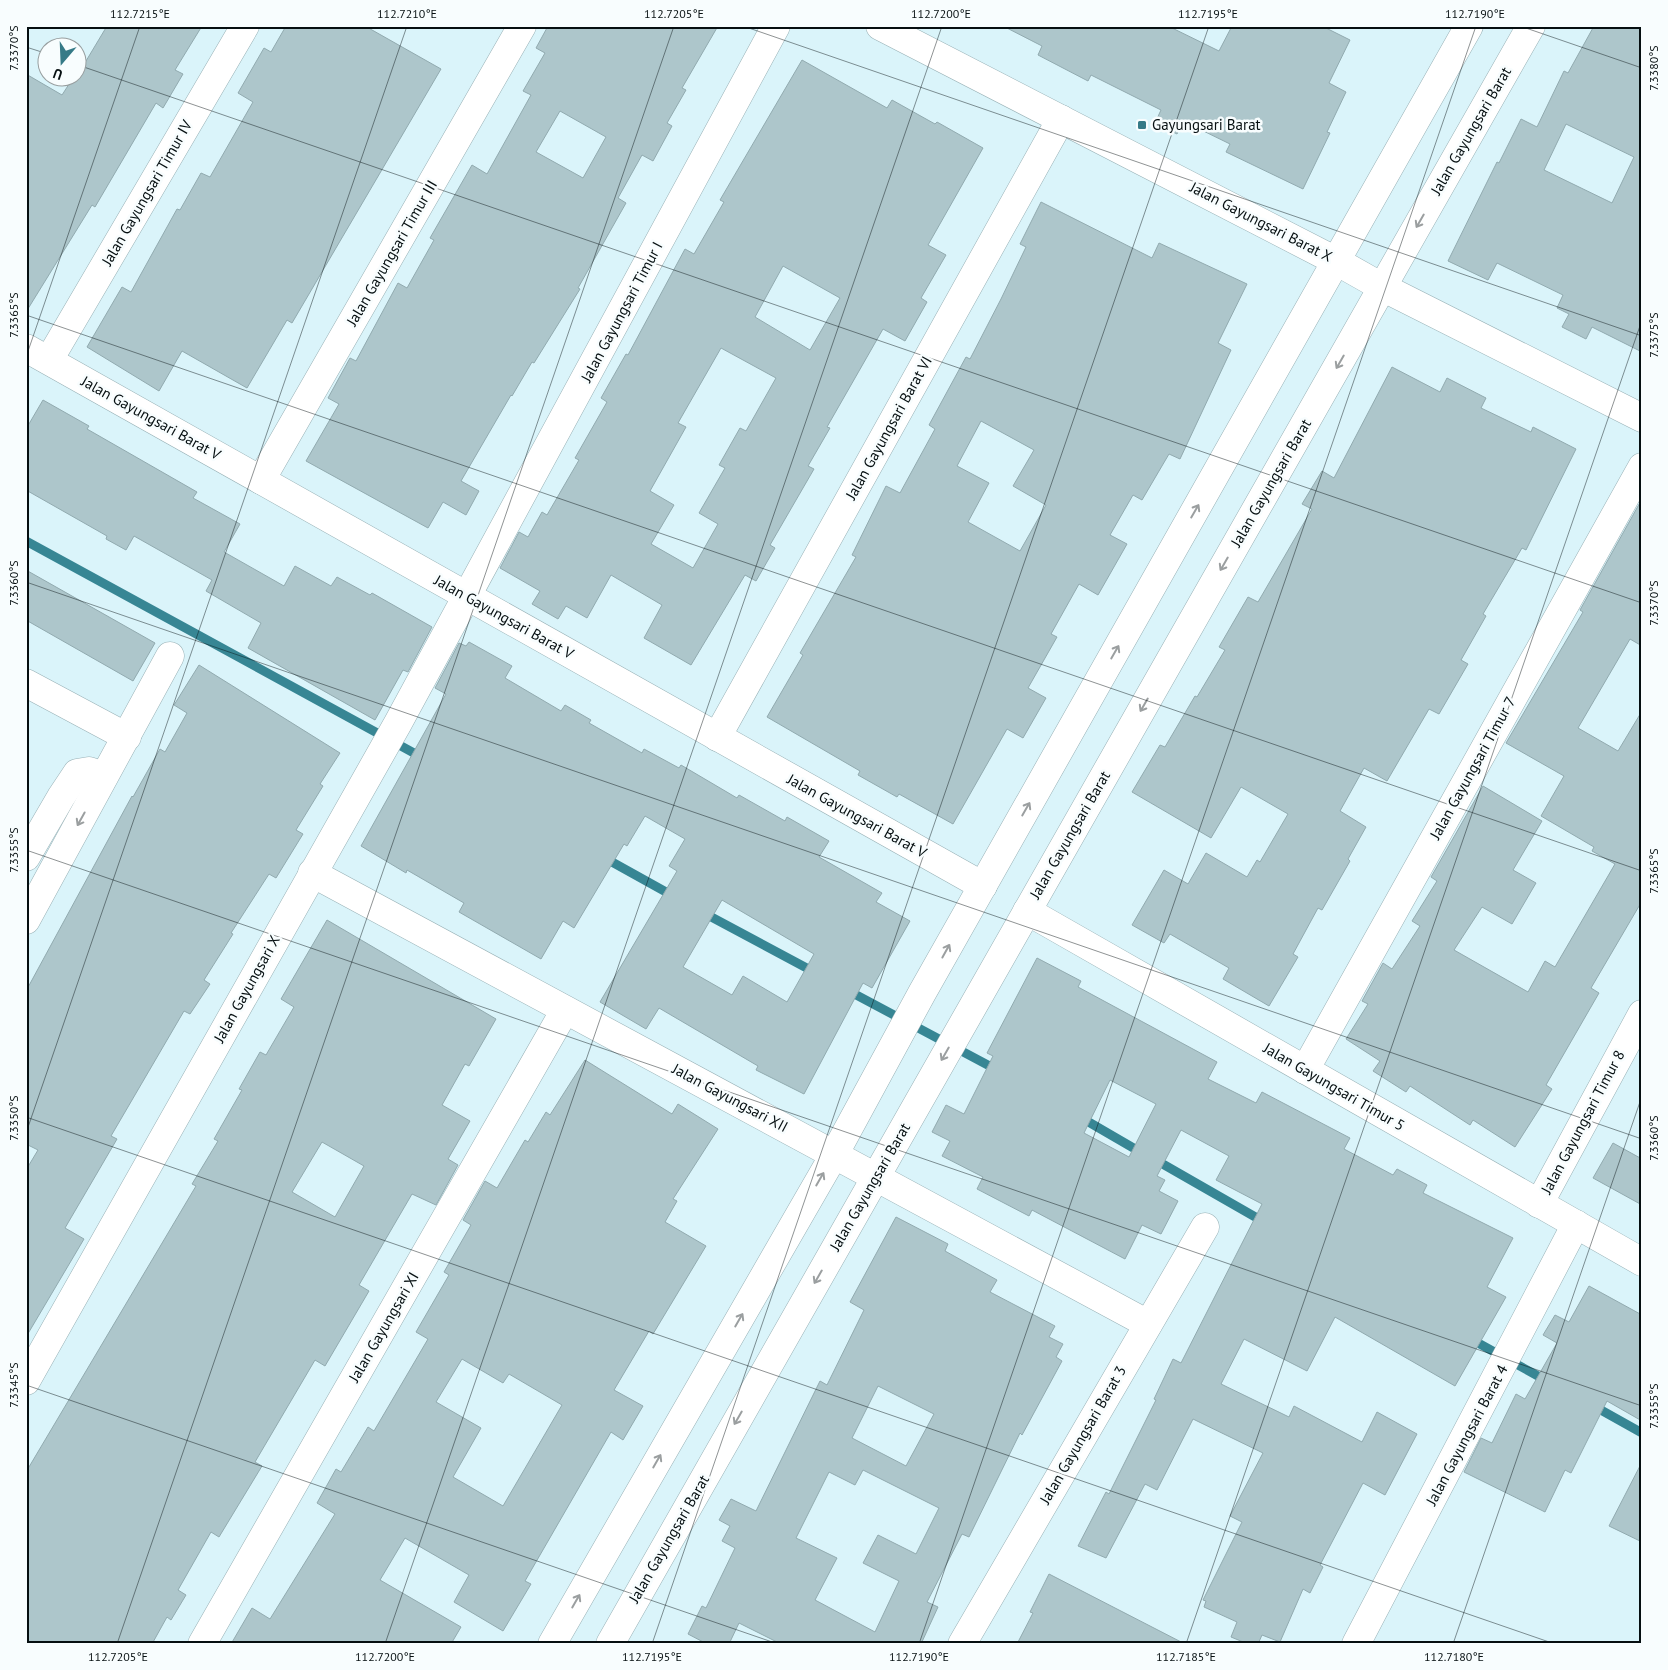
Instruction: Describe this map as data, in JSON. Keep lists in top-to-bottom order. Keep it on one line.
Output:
{"streets":{"street":["Jalan Gayungsari Barat","Jalan Gayungsari Timur IV","Jalan Gayungsari Barat X","Jalan Gayungsari Timur III","Jalan Gayungsari Timur I","Jalan Gayungsari Barat V","Jalan Gayungsari Barat VI","Jalan Gayungsari Timur 7","Jalan Gayungsari X","Jalan Gayungsari Timur 5","Jalan Gayungsari XII","Jalan Gayungsari Timur 8","Jalan Gayungsari XI","Jalan Gayungsari Barat 3","Jalan Gayungsari Barat 4"]},"crossings":[["Jalan Gayungsari Barat","Jalan Gayungsari Barat X"],["Jalan Gayungsari Barat","Jalan Gayungsari Timur 5"],["Jalan Gayungsari Barat","Jalan Gayungsari XII"],["Jalan Gayungsari Timur IV","Jalan Gayungsari Barat V"],["Jalan Gayungsari Barat X","Jalan Gayungsari Barat VI"],["Jalan Gayungsari Timur III","Jalan Gayungsari Barat V"],["Jalan Gayungsari Timur I","Jalan Gayungsari Barat V"],["Jalan Gayungsari Timur I","Jalan Gayungsari X"],["Jalan Gayungsari Barat V","Jalan Gayungsari Barat VI"],["Jalan Gayungsari Barat V","Jalan Gayungsari X"],["Jalan Gayungsari Timur 7","Jalan Gayungsari Timur 5"],["Jalan Gayungsari X","Jalan Gayungsari XII"],["Jalan Gayungsari Timur 5","Jalan Gayungsari Timur 8"],["Jalan Gayungsari Timur 5","Jalan Gayungsari Barat 4"],["Jalan Gayungsari XII","Jalan Gayungsari XI"],["Jalan Gayungsari XII","Jalan Gayungsari Barat 3"]],"places":{"transit":["Gayungsari Barat"]},"north":"bottom","coordinates":["112.7215°E","112.7210°E","112.7205°E","112.7200°E","112.7195°E","112.7190°E","7.3370°S","7.3380°S","7.3365°S","7.3375°S","7.3360°S","7.3355°S","7.3350°S","7.3345°S","112.7185°E","112.7180°E"]}
